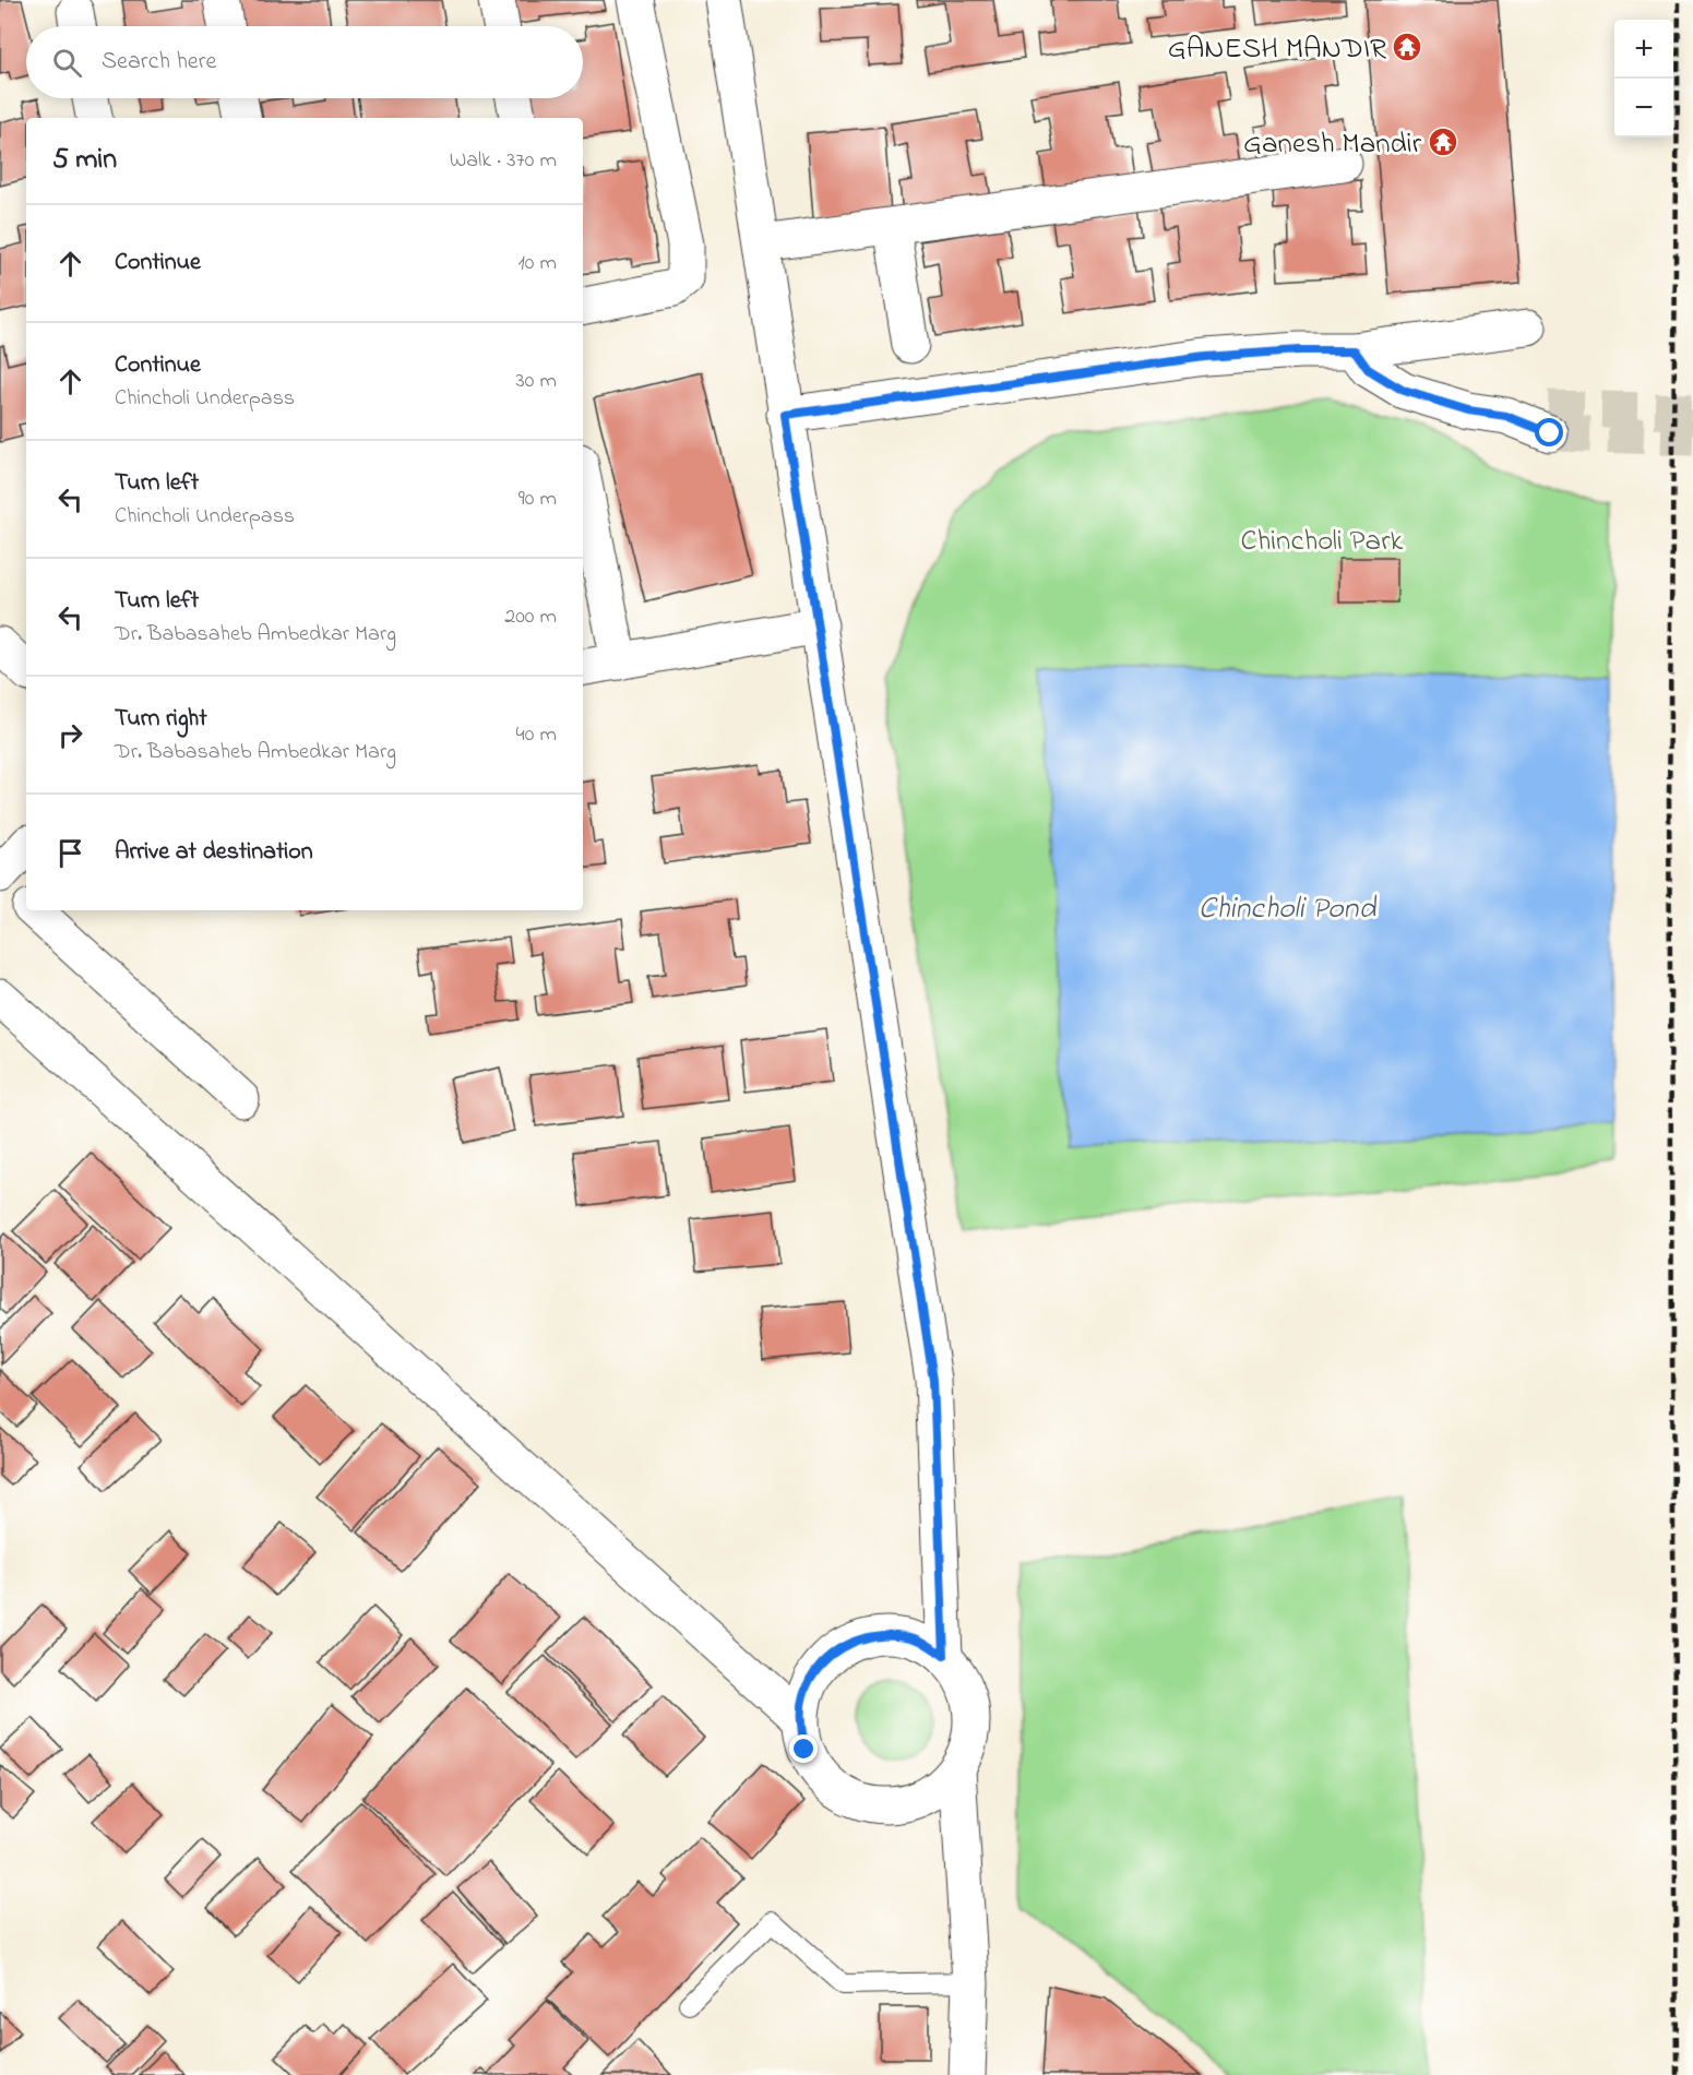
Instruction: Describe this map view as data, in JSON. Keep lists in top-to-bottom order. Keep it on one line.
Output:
{"water":["Chincholi Pond"],"parks":["Chincholi Park"],"places":{"temple":["GANESH MANDIR","Ganesh Mandir"]},"page":{"map_buttons":["+","−"],"search":"Search here","heading":["5 min","Walk · 370 m"],"list":[["Continue","10 m"],["Continue","Chincholi Underpass","30 m"],["Turn left","Chincholi Underpass","90 m"],["Turn left","Dr. Babasaheb Ambedkar Marg","200 m"],["Turn right","Dr. Babasaheb Ambedkar Marg","40 m"],"Arrive at destination"]}}
